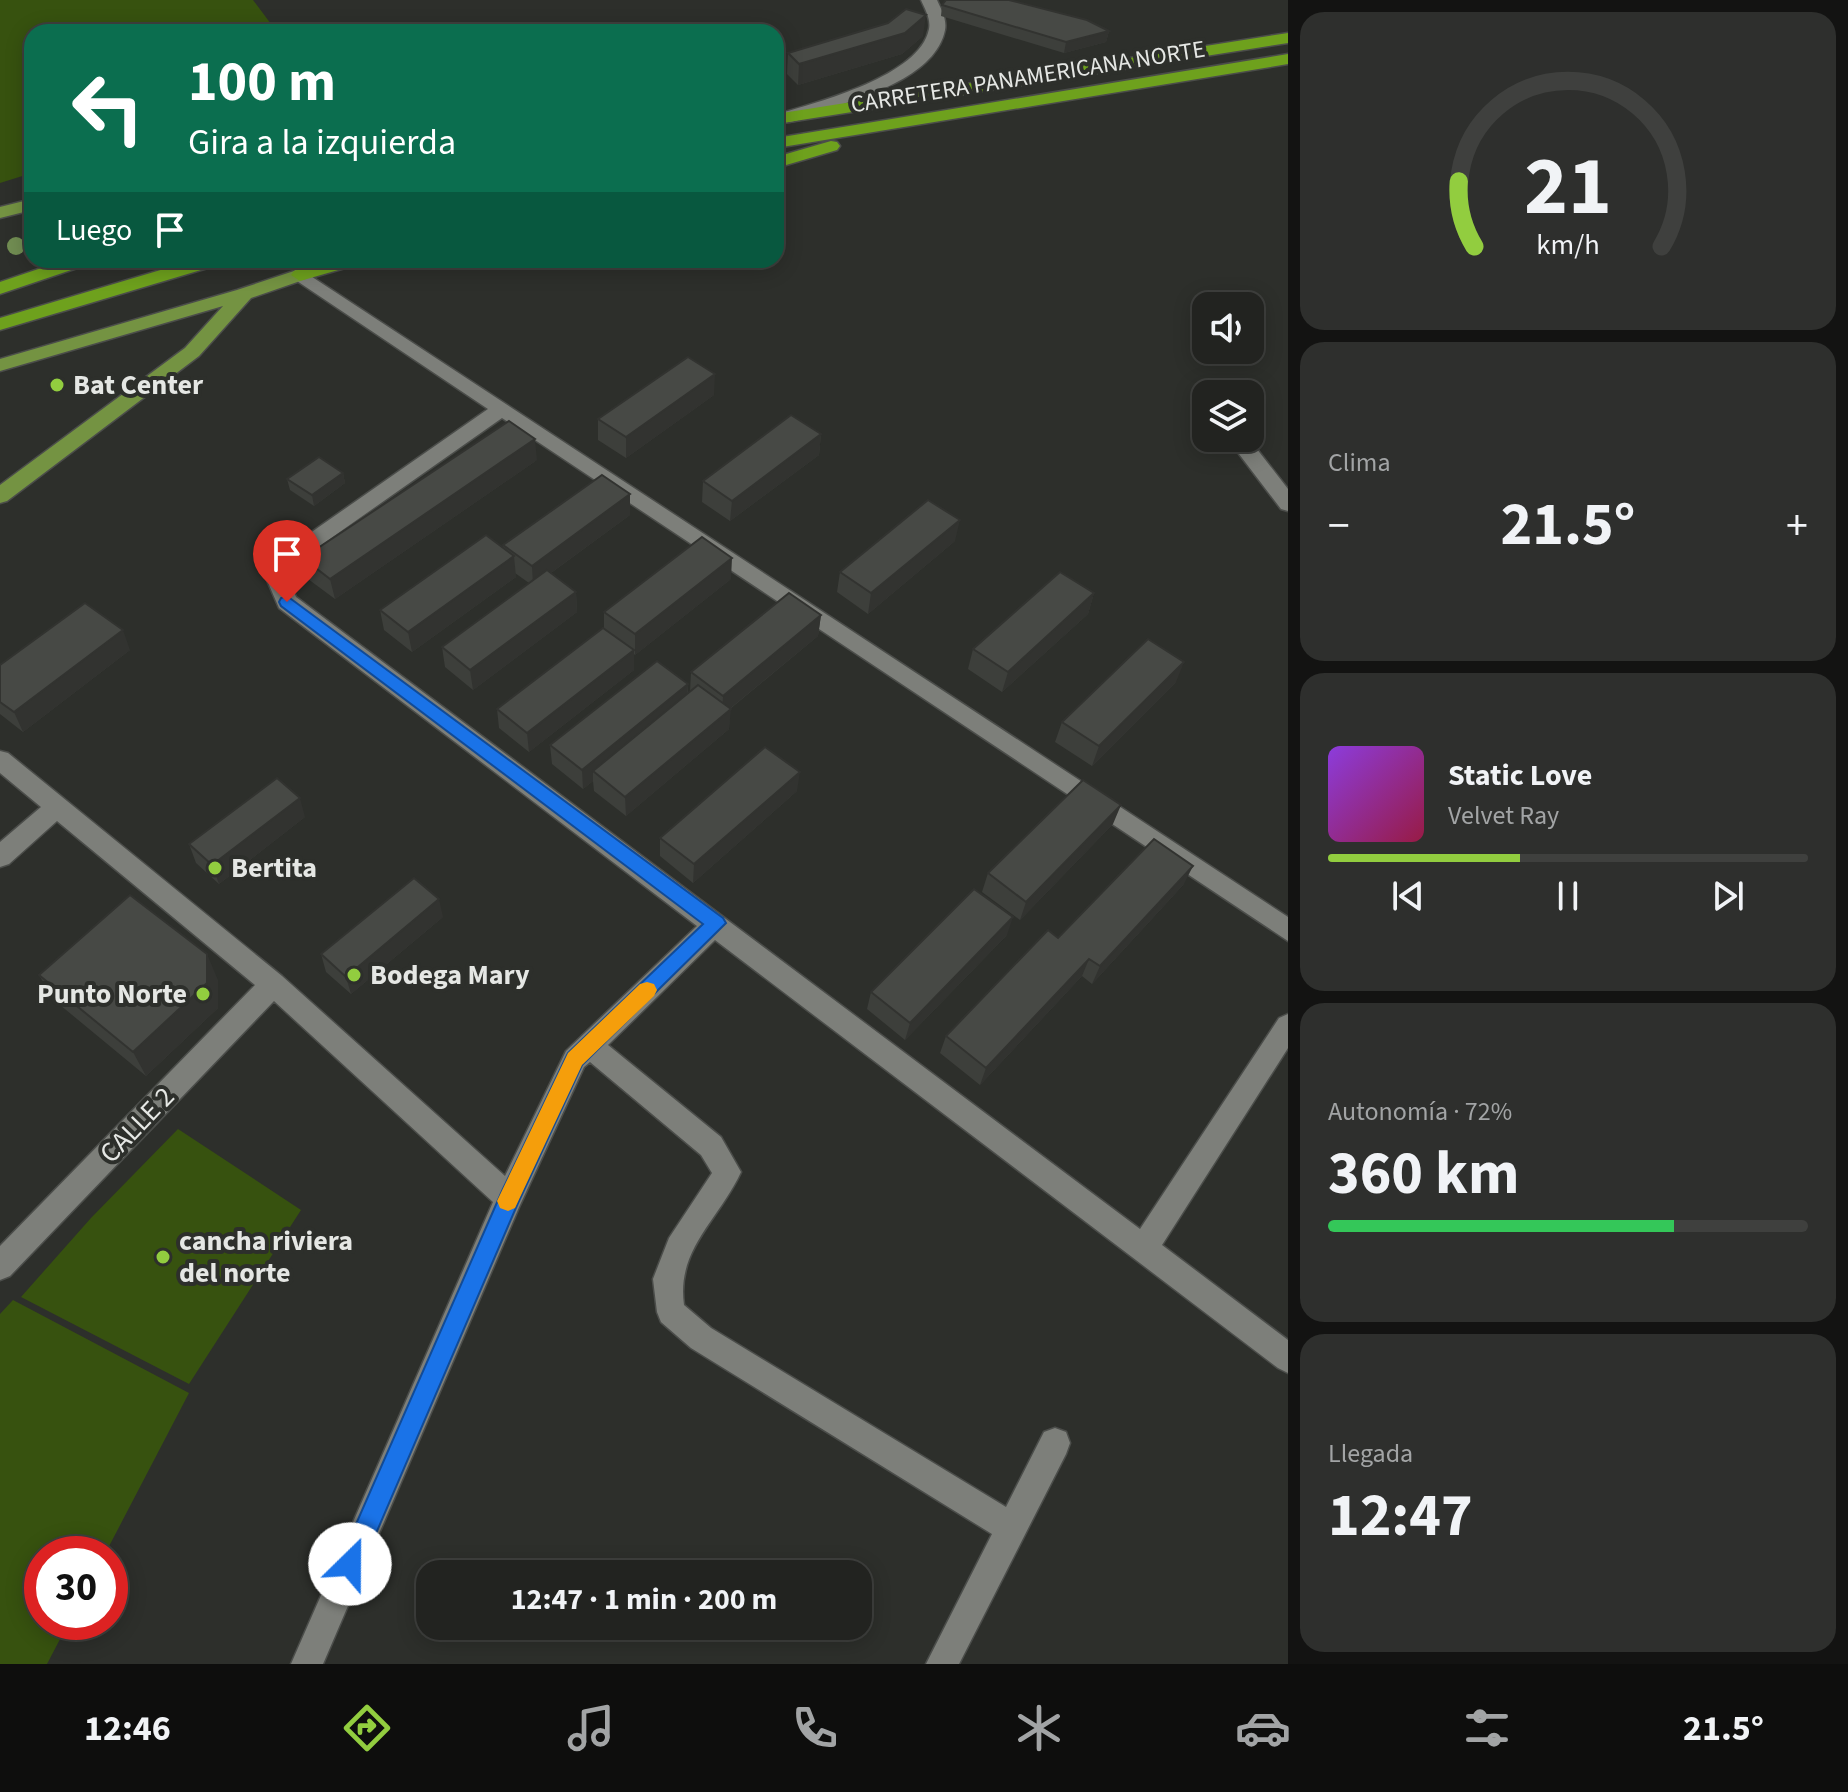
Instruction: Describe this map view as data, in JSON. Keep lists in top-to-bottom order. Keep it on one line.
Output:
{"streets":{"highway":["CARRETERA PANAMERICANA NORTE"],"street":["CALLE 2"]},"places":["Bat Center","Bertita","Bodega Mary","Punto Norte","cancha riviera del norte"],"page":{"turn":["100 m","Gira a la izquierda"],"then":"Luego","tile":["Clima",["Autonomía · 72%","360 km"],["Llegada","12:47"]],"heat":["−","21.5°","+"],"song":["Static Love","Velvet Ray"],"limit":"30","trip":"12:47 · 1 min · 200 m","tabs":["12:46","21.5°"],"gauge":["21","km/h"]}}
